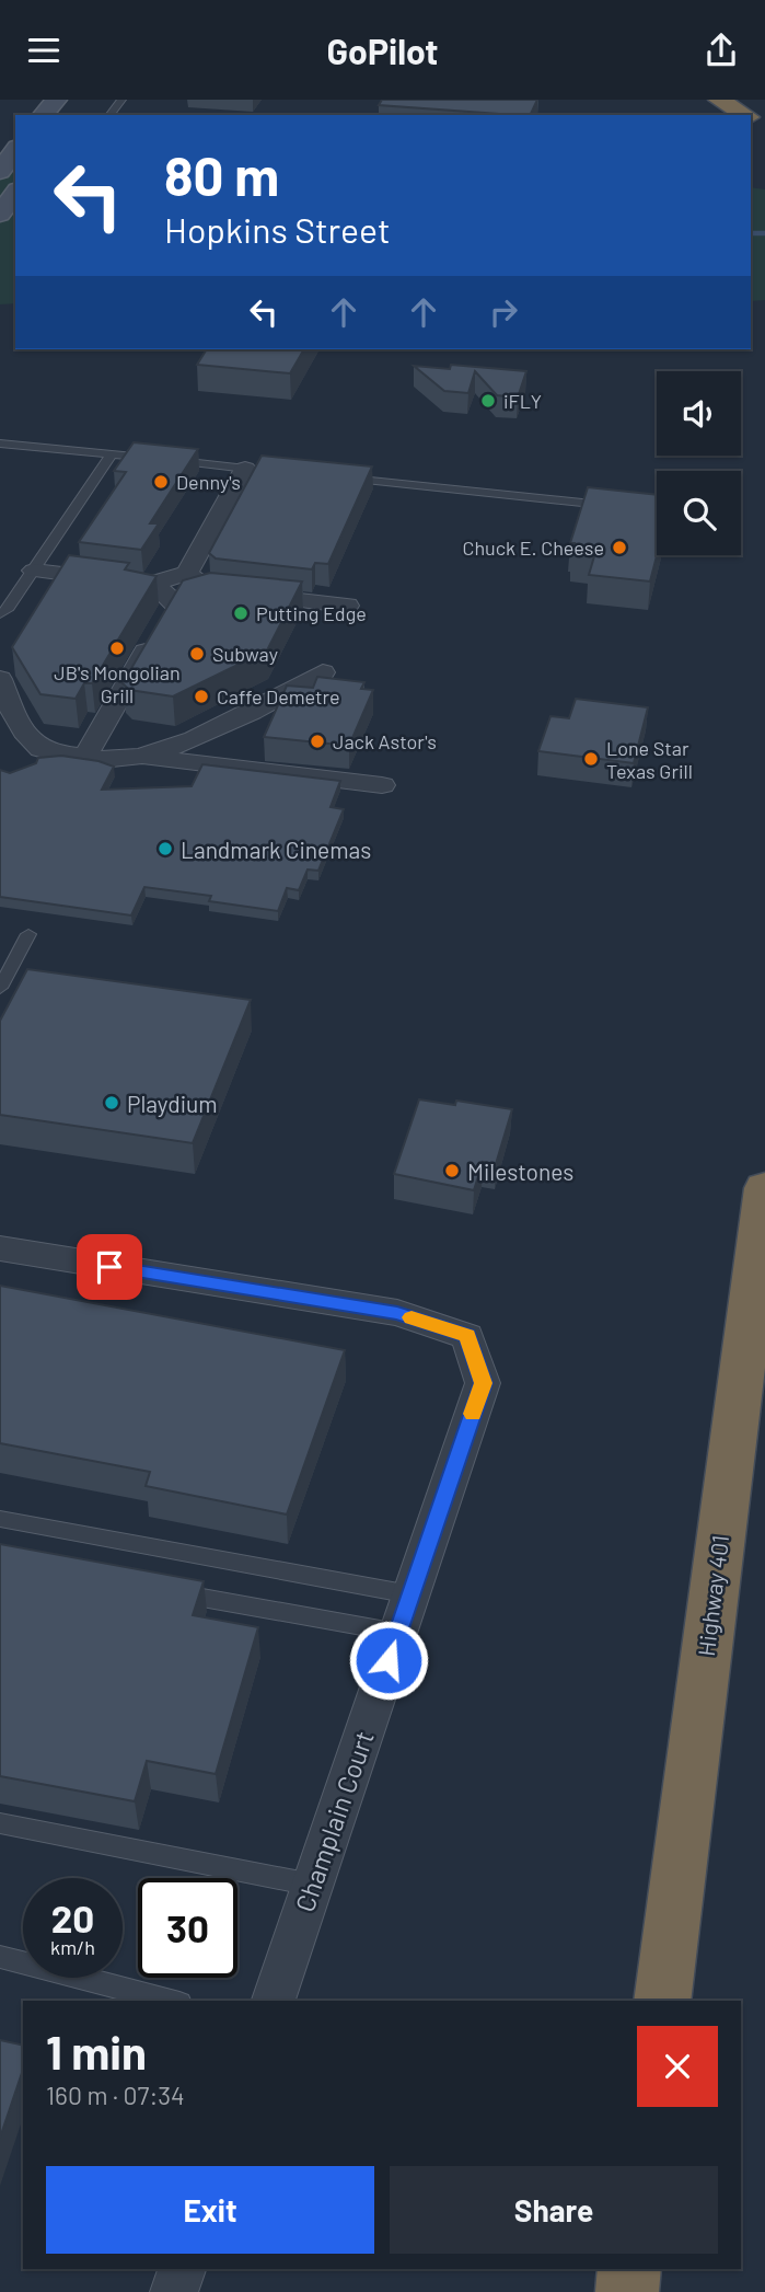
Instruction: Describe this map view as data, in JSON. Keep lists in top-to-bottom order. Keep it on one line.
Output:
{"streets":{"highway":["Highway 401"],"street":["Champlain Court"]},"places":["iFLY","Denny's","Chuck E. Cheese","Putting Edge","JB's Mongolian Grill","Subway","Caffe Demetre","Jack Astor's","Lone Star Texas Grill","Landmark Cinemas","Playdium","Milestones"],"page":{"header":"GoPilot","turn":["80 m","Hopkins Street"],"speed":"20 km/h","limit":"30","heading":["1 min","160 m · 07:34"],"buttons":["Exit","Share"]}}
